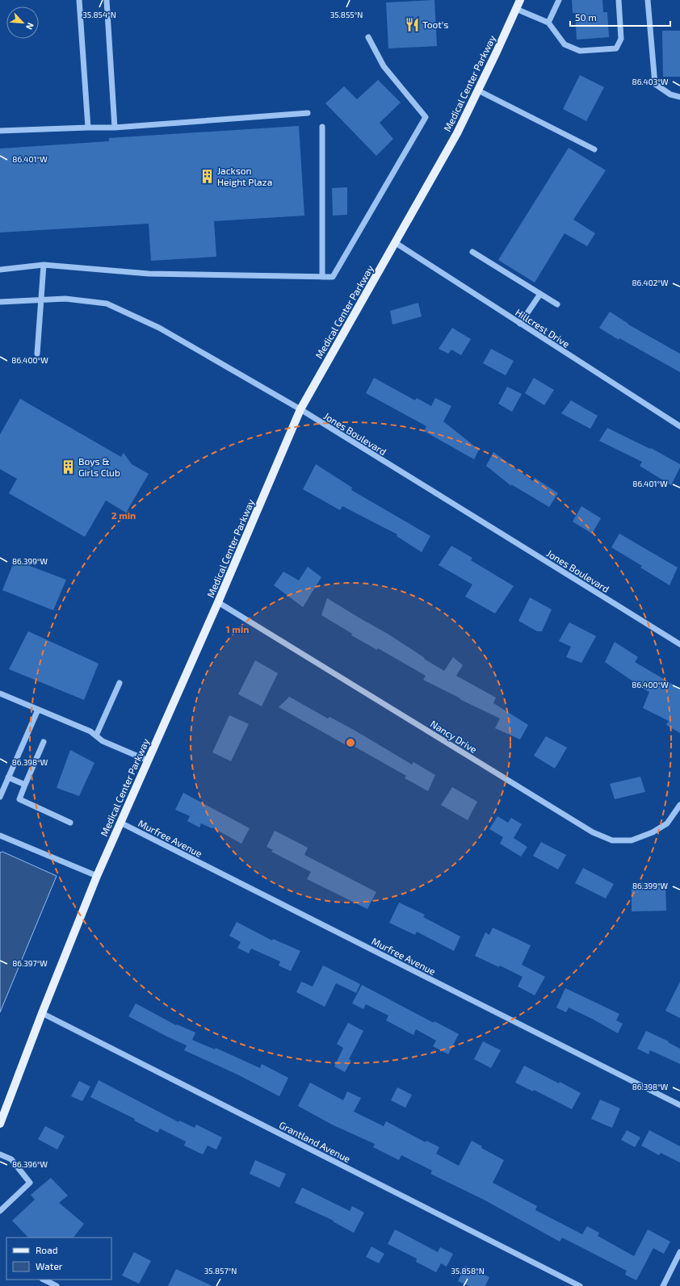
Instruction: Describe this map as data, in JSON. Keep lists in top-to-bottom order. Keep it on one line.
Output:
{"streets":{"main road":["Medical Center Parkway"],"street":["Hillcrest Drive","Jones Boulevard","Nancy Drive","Murfree Avenue","Grantland Avenue"]},"crossings":[["Medical Center Parkway","Hillcrest Drive"],["Medical Center Parkway","Jones Boulevard"],["Medical Center Parkway","Nancy Drive"],["Medical Center Parkway","Murfree Avenue"],["Medical Center Parkway","Grantland Avenue"]],"places":{"restaurant":["Toot's"],"building":["Jackson Height Plaza","Boys & Girls Club"]},"legend":["Road","Water"],"scale_bar":"50 m","north":"bottom right","coordinates":["35.854°N","35.855°N","86.403°W","86.401°W","86.402°W","86.400°W","86.399°W","86.398°W","86.397°W","86.396°W","35.857°N","35.858°N"],"rings":["2 min","1 min"]}
